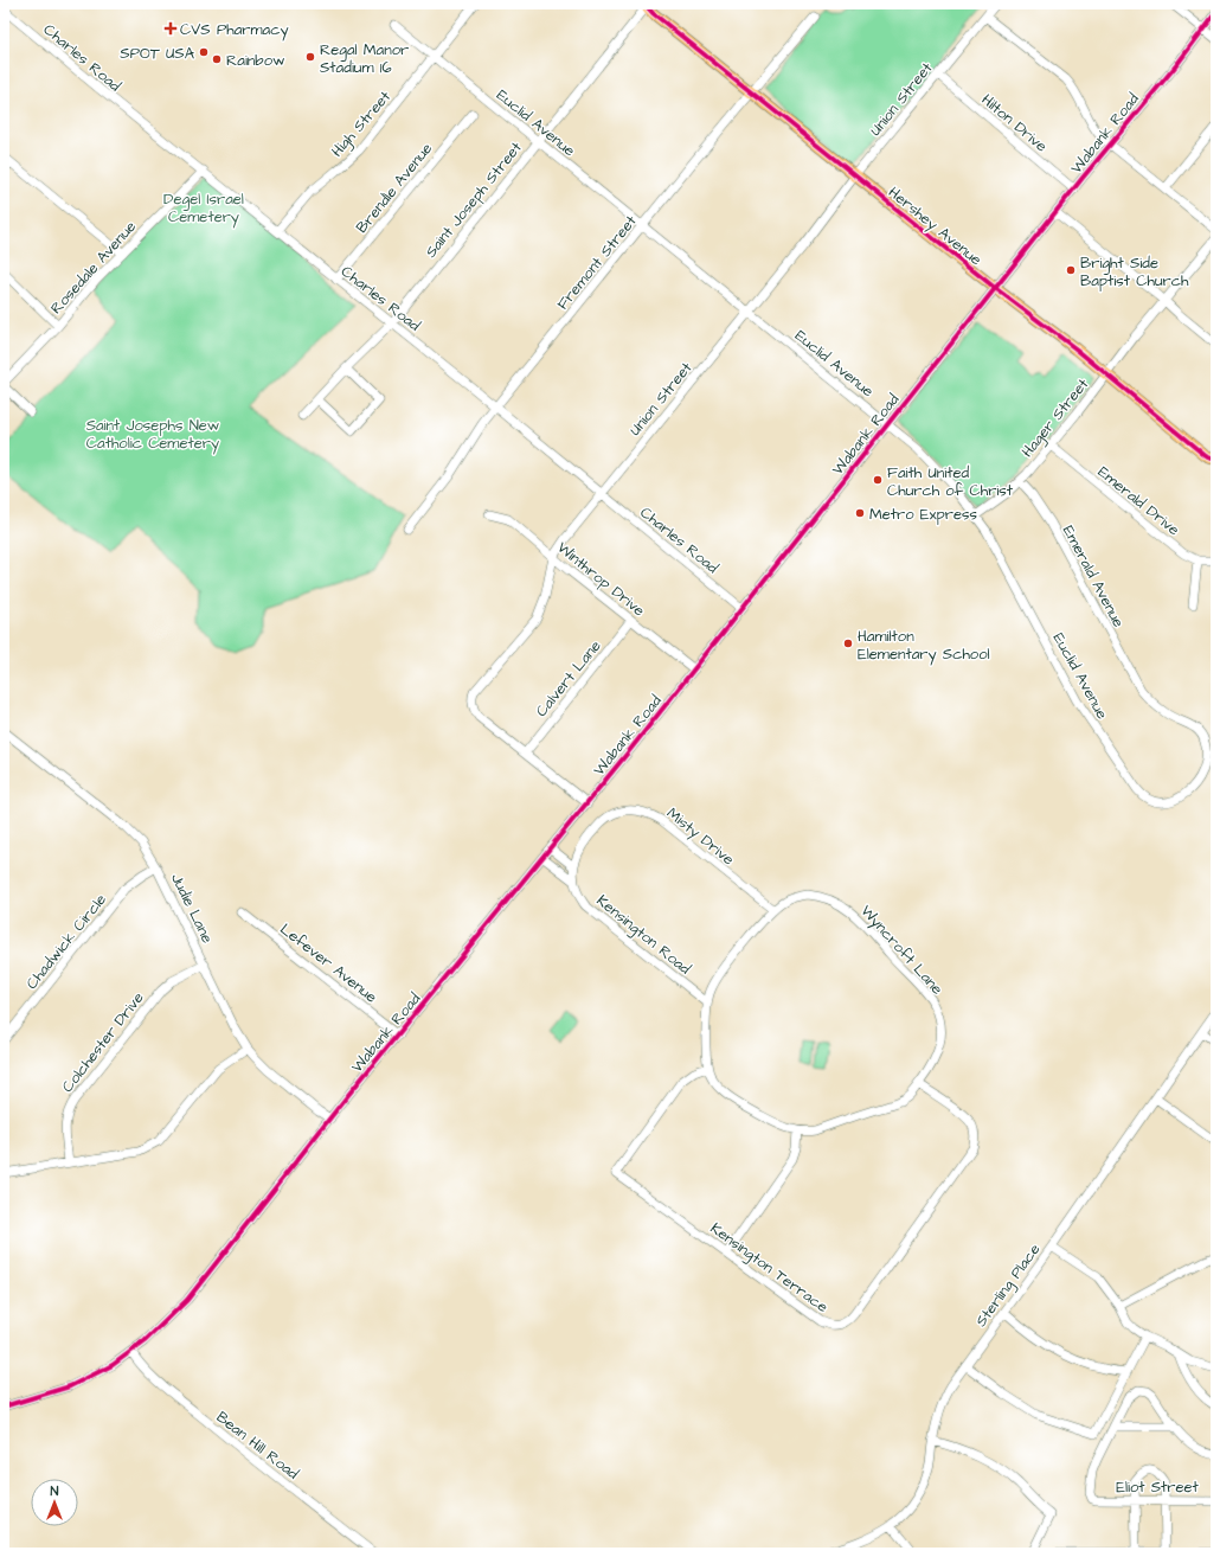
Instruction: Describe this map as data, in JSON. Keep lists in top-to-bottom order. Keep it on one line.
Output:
{"streets":{"main road":["Hershey Avenue"],"street":["Charles Road","Union Street","Euclid Avenue","Hilton Drive","High Street","Wabank Road","Brendle Avenue","Saint Joseph Street","Fremont Street","Rosedale Avenue","Hager Street","Emerald Drive","Emerald Avenue","Winthrop Drive","Calvert Lane","Misty Drive","Judie Lane","Kensington Road","Chadwick Circle","Wyncroft Lane","Lefever Avenue","Colchester Drive","Kensington Terrace","Sterling Place","Bean Hill Road","Eliot Street"]},"crossings":[["Charles Road","Union Street"],["Charles Road","High Street"],["Charles Road","Wabank Road"],["Charles Road","Brendle Avenue"],["Charles Road","Saint Joseph Street"],["Charles Road","Fremont Street"],["Charles Road","Rosedale Avenue"],["Union Street","Euclid Avenue"],["Union Street","Hilton Drive"],["Union Street","Wabank Road"],["Union Street","Hershey Avenue"],["Union Street","Winthrop Drive"],["Union Street","Calvert Lane"],["Euclid Avenue","High Street"],["Euclid Avenue","Wabank Road"],["Euclid Avenue","Saint Joseph Street"],["Euclid Avenue","Fremont Street"],["Euclid Avenue","Hager Street"],["Euclid Avenue","Emerald Avenue"],["Hilton Drive","Wabank Road"],["Wabank Road","Hershey Avenue"],["Wabank Road","Winthrop Drive"],["Wabank Road","Judie Lane"],["Wabank Road","Kensington Road"],["Wabank Road","Lefever Avenue"],["Wabank Road","Bean Hill Road"],["Saint Joseph Street","Hershey Avenue"],["Hershey Avenue","Fremont Street"],["Hershey Avenue","Hager Street"],["Hager Street","Emerald Drive"],["Hager Street","Emerald Avenue"],["Winthrop Drive","Calvert Lane"],["Misty Drive","Kensington Road"],["Misty Drive","Wyncroft Lane"],["Judie Lane","Chadwick Circle"],["Judie Lane","Colchester Drive"],["Kensington Road","Wyncroft Lane"],["Wyncroft Lane","Kensington Terrace"]],"parks":["Degel Israel Cemetery","Saint Josephs New Catholic Cemetery"],"places":{"health":["CVS Pharmacy"],"other":["SPOT USA","Regal Manor Stadium 16","Rainbow","Bright Side Baptist Church","Faith United Church of Christ","Metro Express","Hamilton Elementary School"]},"north":"top"}
